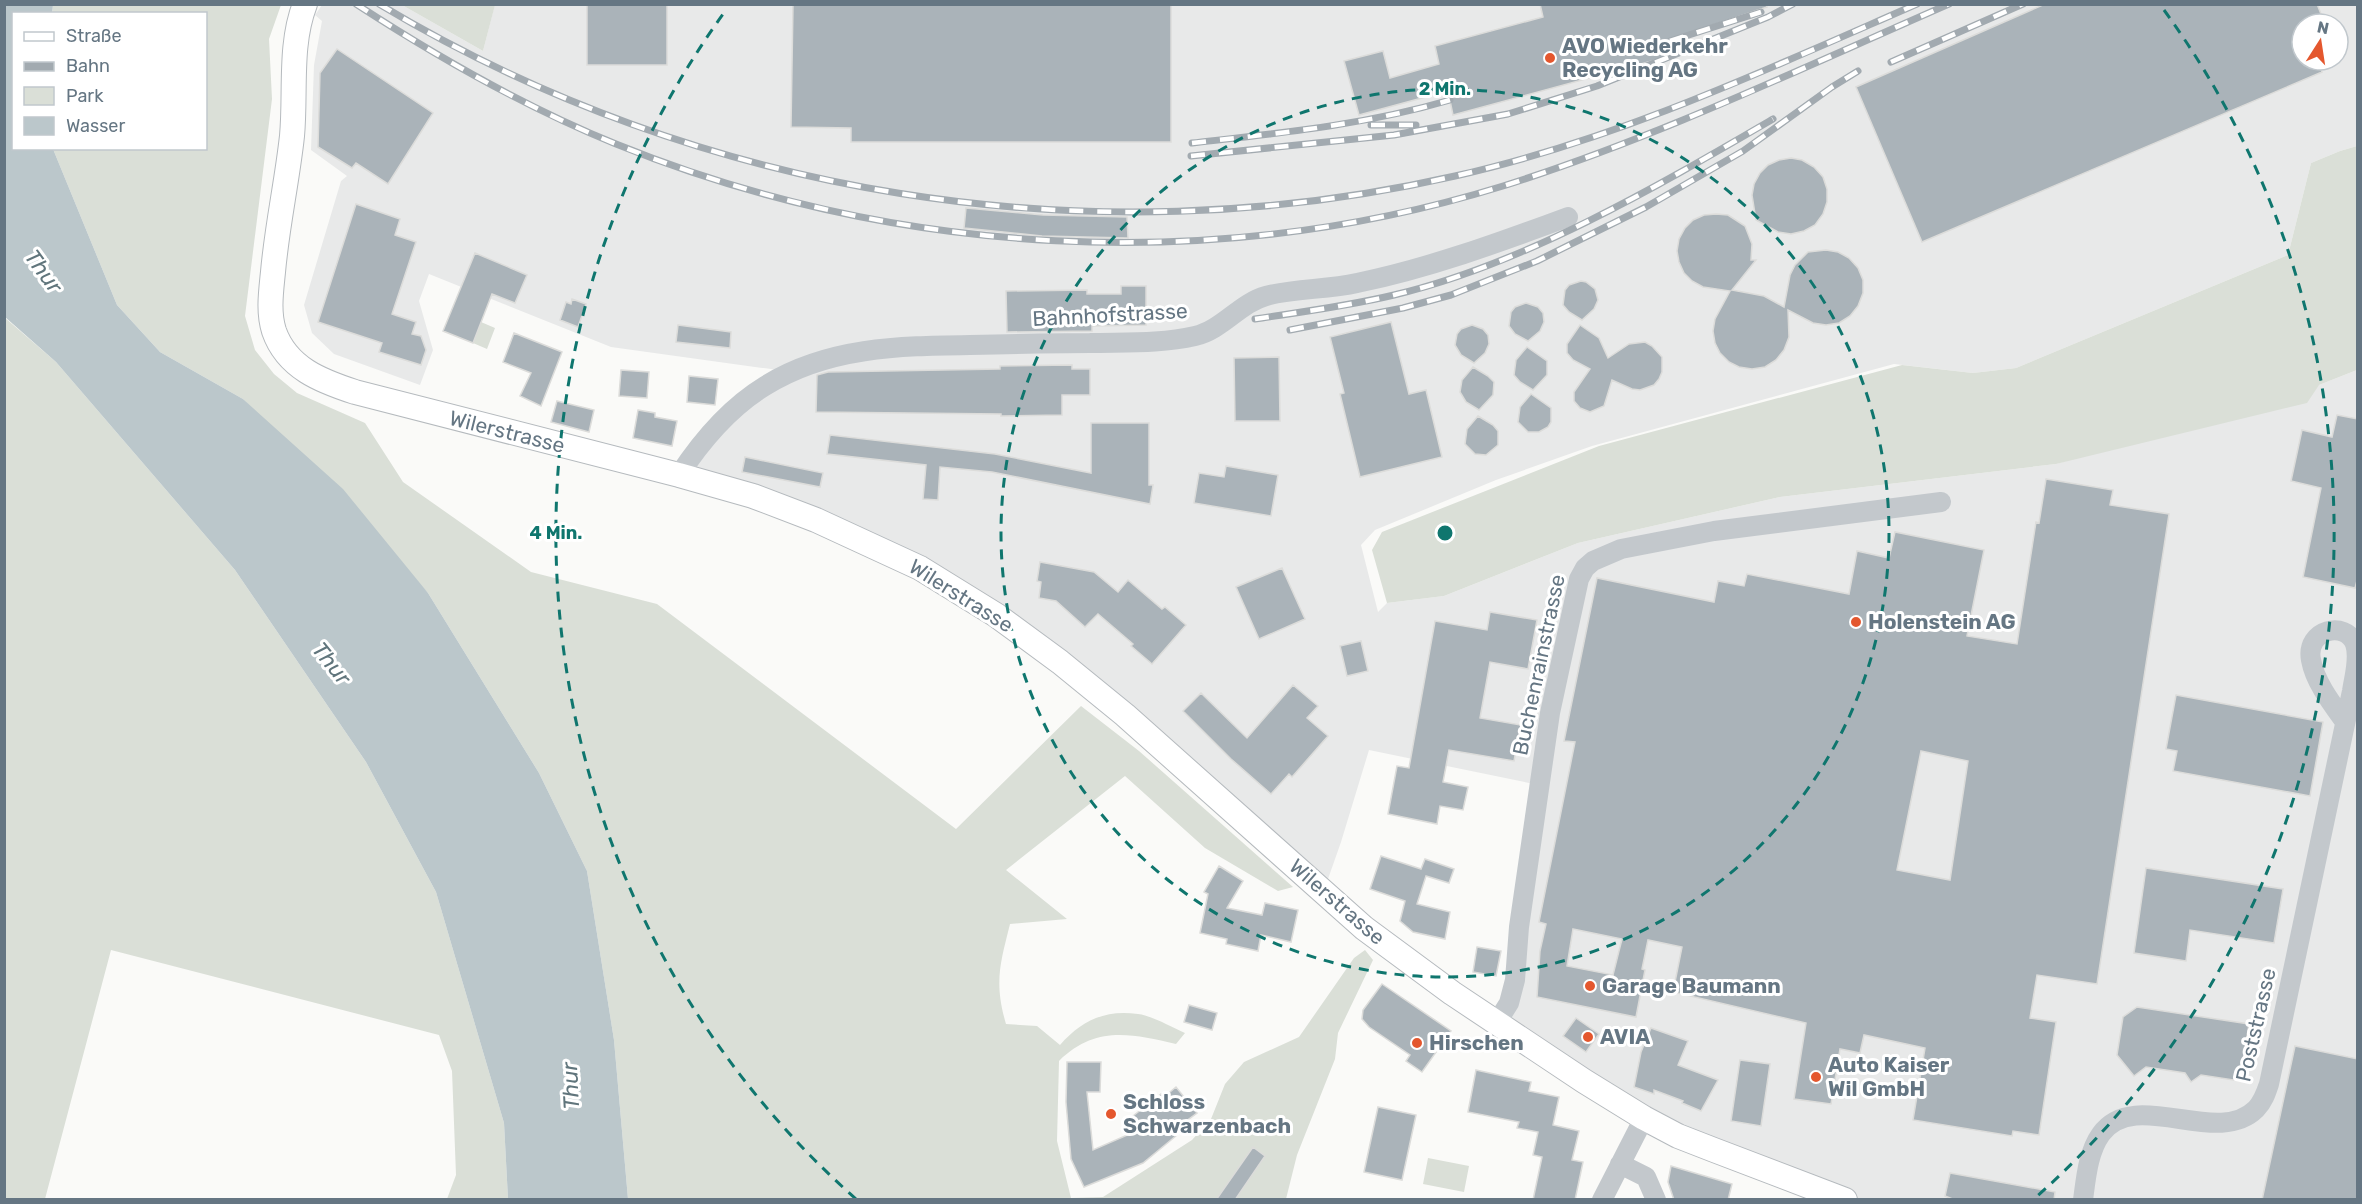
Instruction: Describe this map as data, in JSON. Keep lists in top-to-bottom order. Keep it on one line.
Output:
{"streets":{"main road":["Wilerstrasse"],"street":["Bahnhofstrasse","Buchenrainstrasse","Poststrasse"]},"crossings":[["Bahnhofstrasse","Wilerstrasse"],["Wilerstrasse","Buchenrainstrasse"]],"water":["Thur"],"places":["AVO Wiederkehr Recycling AG","Holenstein AG","Garage Baumann","AVIA","Hirschen","Auto Kaiser Wil GmbH","Schloss Schwarzenbach"],"legend":["Straße","Bahn","Park","Wasser"],"north":"top","rings":["2 Min.","4 Min."]}
